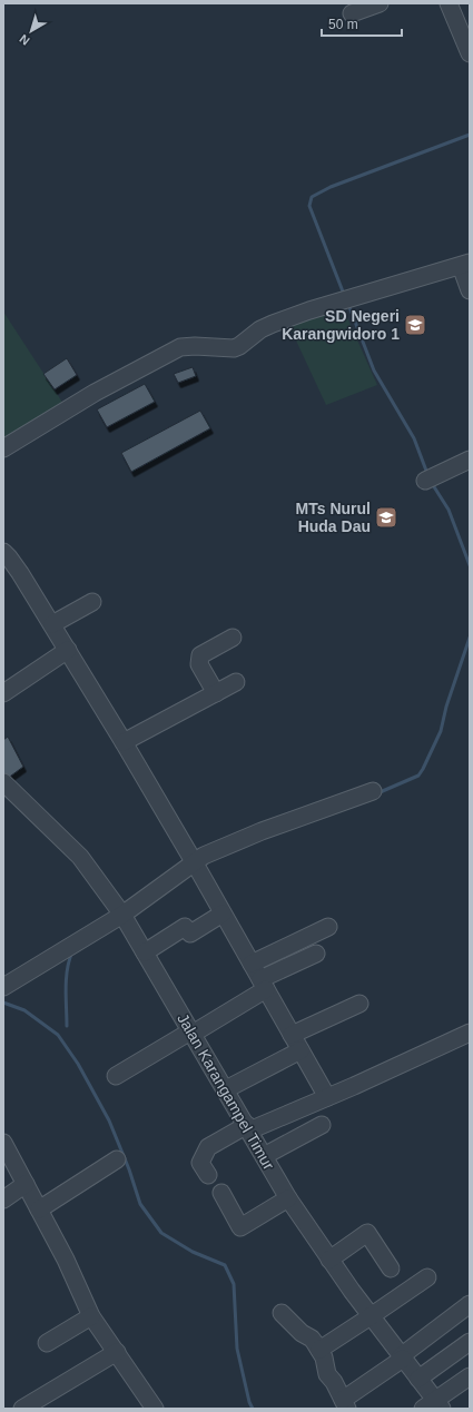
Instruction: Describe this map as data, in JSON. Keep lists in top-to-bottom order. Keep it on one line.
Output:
{"streets":{"street":["Jalan Karangampel Timur"]},"places":{"school or university":["SD Negeri Karangwidoro 1","MTs Nurul Huda Dau"]},"scale_bar":"50 m","north":"bottom left"}
